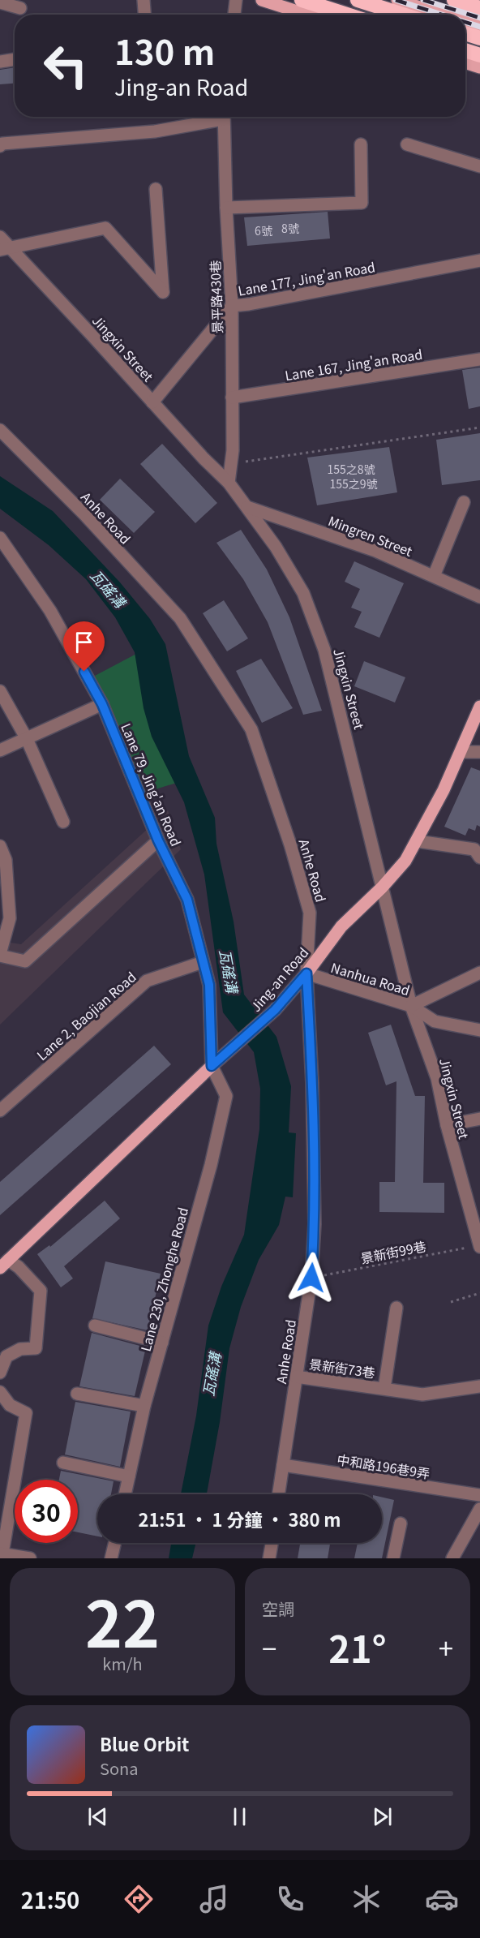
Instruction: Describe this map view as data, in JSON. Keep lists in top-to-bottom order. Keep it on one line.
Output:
{"streets":{"main road":["Jing-an Road"],"street":["Lane 177, Jing'an Road","景平路430巷","Jingxin Street","Lane 167, Jing'an Road","Anhe Road","Mingren Street","Lane 79, Jing'an Road","Nanhua Road","Lane 2, Baojian Road","Lane 230, Zhonghe Road","景新街73巷","中和路196巷9弄"],"path":["景新街99巷"]},"crossings":[["Lane 177, Jing'an Road","景平路430巷"],["Lane 177, Jing'an Road","Jingxin Street"],["景平路430巷","Jingxin Street"],["景平路430巷","Lane 167, Jing'an Road"],["Jingxin Street","Mingren Street"],["Jingxin Street","Nanhua Road"],["Jingxin Street","Jing-an Road"],["Jingxin Street","景新街99巷"],["Anhe Road","Nanhua Road"],["Anhe Road","Jing-an Road"],["Anhe Road","景新街99巷"],["Anhe Road","景新街73巷"],["Anhe Road","中和路196巷9弄"],["Lane 79, Jing'an Road","Jing-an Road"],["Lane 79, Jing'an Road","Lane 2, Baojian Road"],["Lane 79, Jing'an Road","Lane 230, Zhonghe Road"],["Nanhua Road","Jing-an Road"],["Jing-an Road","Lane 230, Zhonghe Road"]],"water":["瓦磘溝"],"house_numbers":["8號","6號","155之8號","155之9號"],"page":{"turn":["130 m","Jing-an Road"],"limit":"30","trip":"21:51 · 1 分鐘 · 380 m","tile":[["22","km/h"],"空調"],"heat":["−","21°","+"],"song":["Blue Orbit","Sona"],"tabs":"21:50"}}
